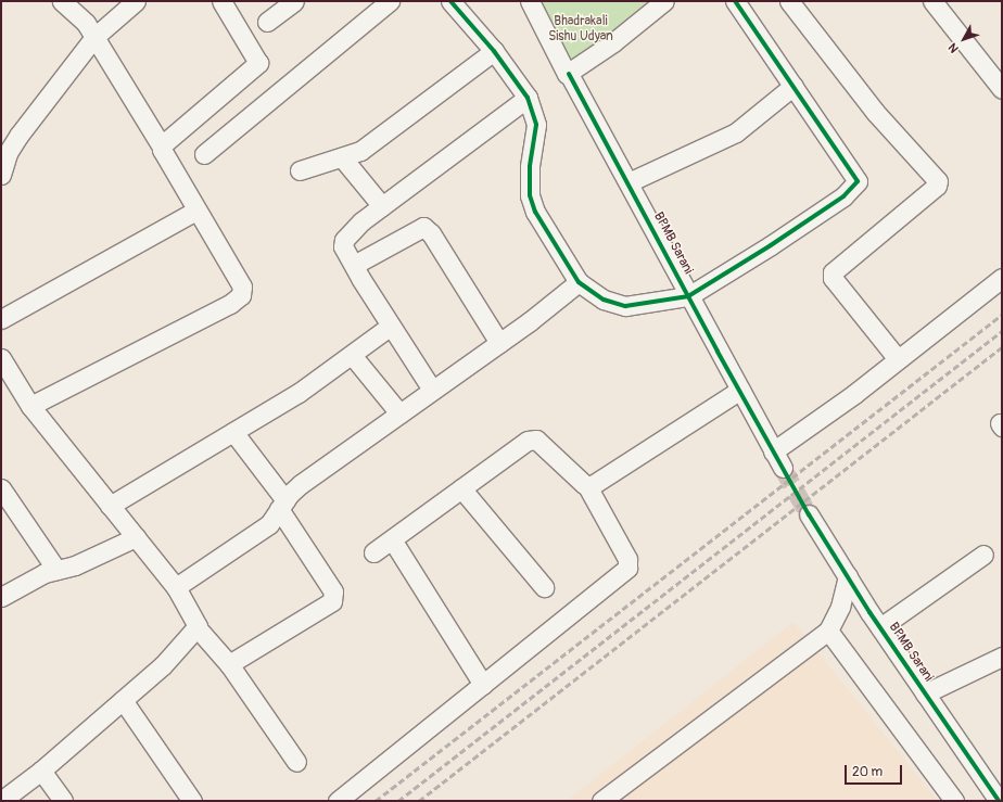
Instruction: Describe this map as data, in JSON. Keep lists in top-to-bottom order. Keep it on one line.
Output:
{"streets":{"street":["BPMB Sarani"]},"parks":["Bhadrakali Sishu Udyan"],"scale_bar":"20 m","north":"bottom left"}
